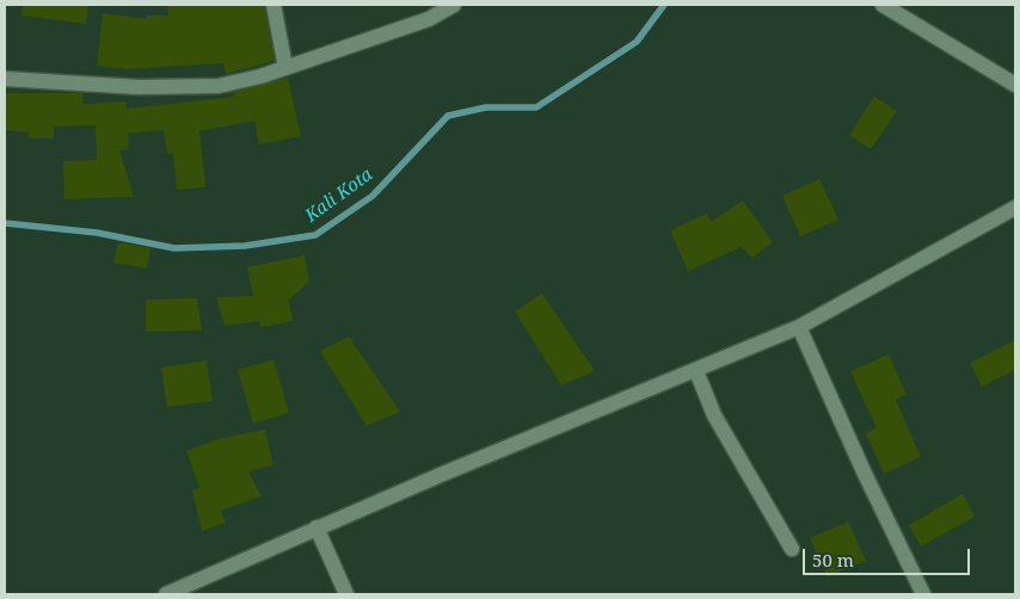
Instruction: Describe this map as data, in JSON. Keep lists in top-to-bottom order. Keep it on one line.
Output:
{"water":["Kali Kota"],"scale_bar":"50 m"}
